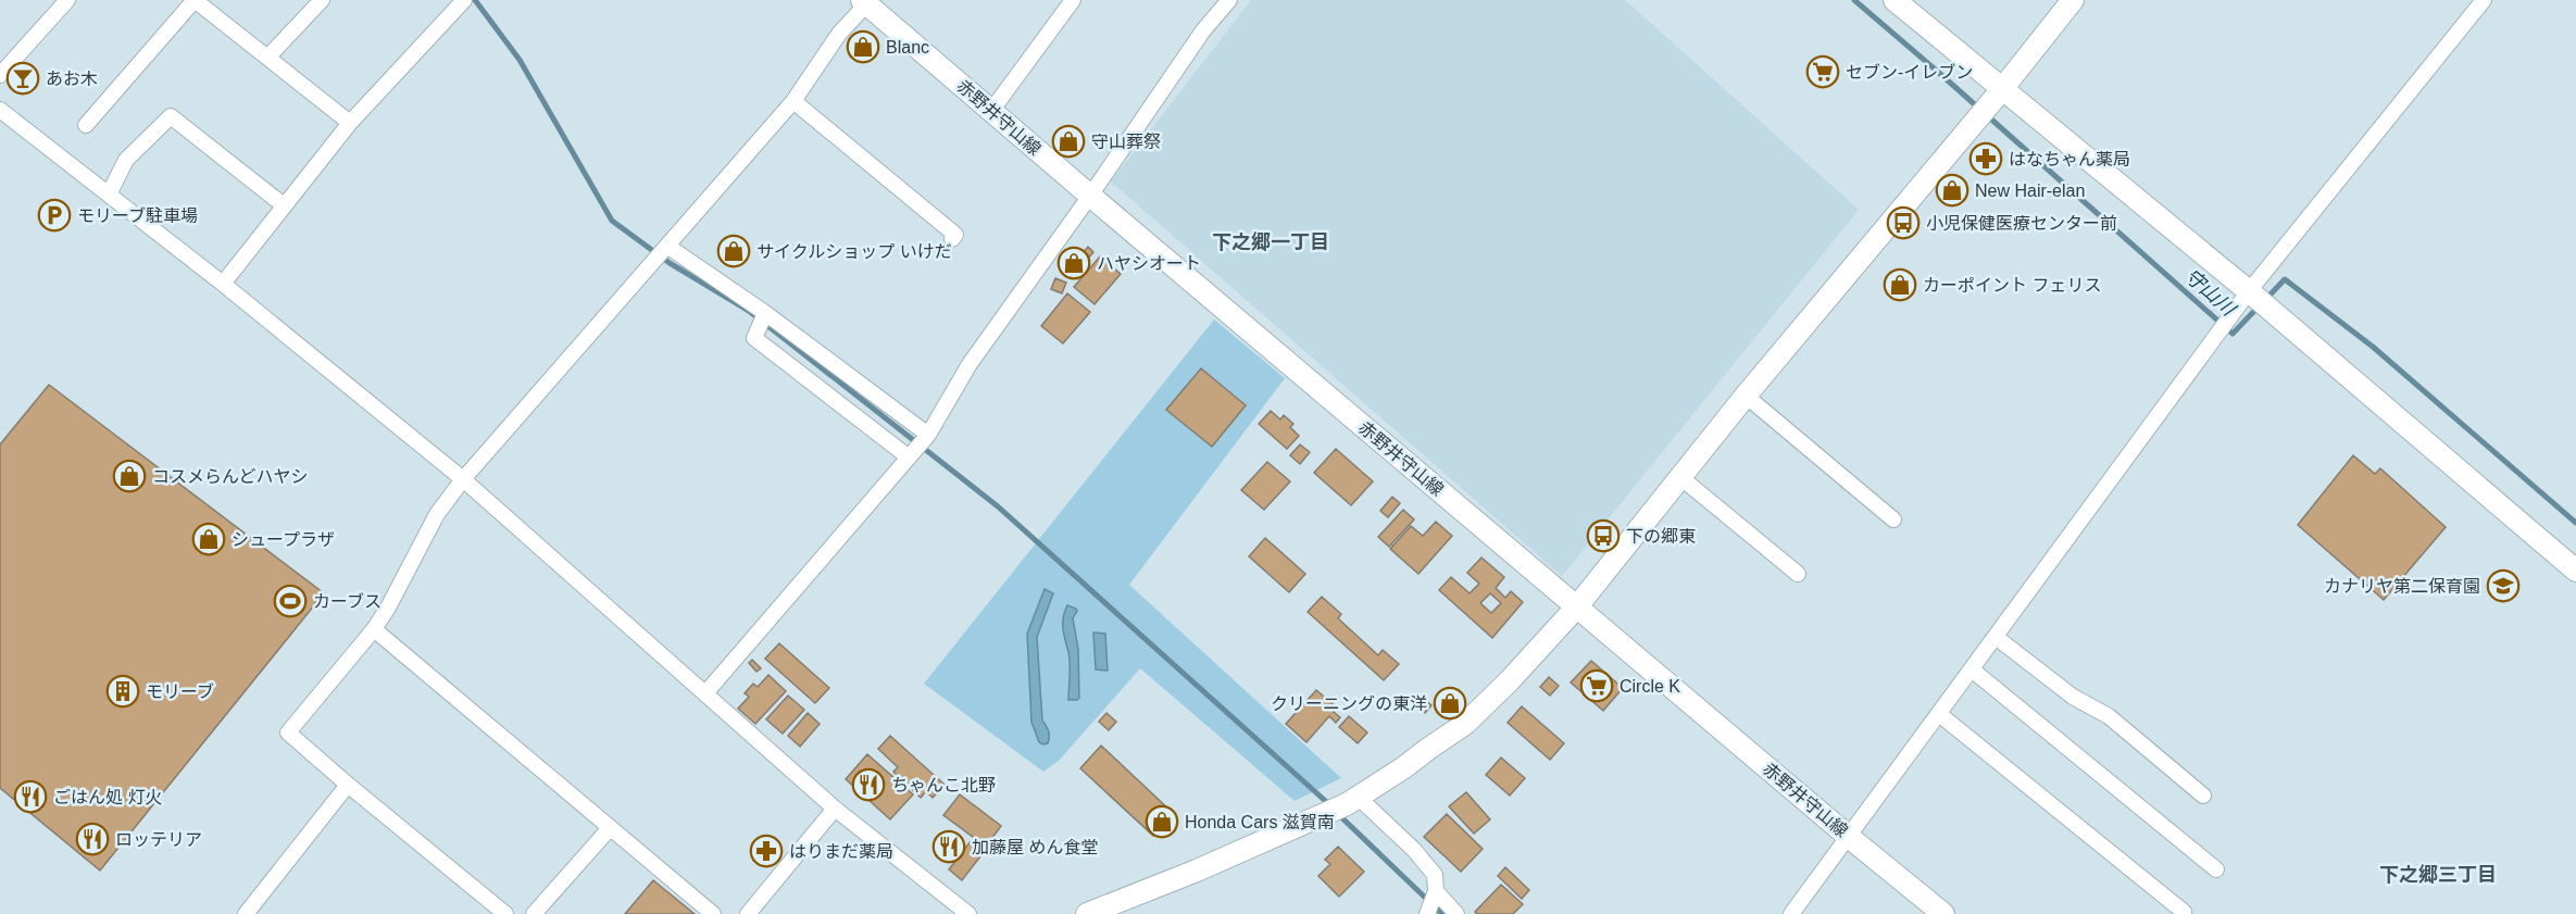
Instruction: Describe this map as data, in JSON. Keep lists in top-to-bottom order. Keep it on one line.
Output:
{"streets":{"street":["赤野井守山線"]},"districts":["下之郷一丁目","下之郷三丁目"],"water":["守山川"],"places":{"shop":["Blanc","守山葬祭","New Hair-elan","サイクルショップ いけだ","ハヤシオート","カーポイント フェリス","コスメらんどハヤシ","シュープラザ","クリーニングの東洋","Honda Cars 滋賀南"],"supermarket":["セブン-イレブン","Circle K"],"bar":["あお木"],"pharmacy":["はなちゃん薬局","はりまだ薬局"],"parking":["モリーブ駐車場"],"bus stop":["小児保健医療センター前","下の郷東"],"school or university":["カナリヤ第二保育園"],"sports":["カーブス"],"building":["モリーブ"],"restaurant":["ちゃんこ北野","ごはん処 灯火","ロッテリア","加藤屋 めん食堂"]}}
